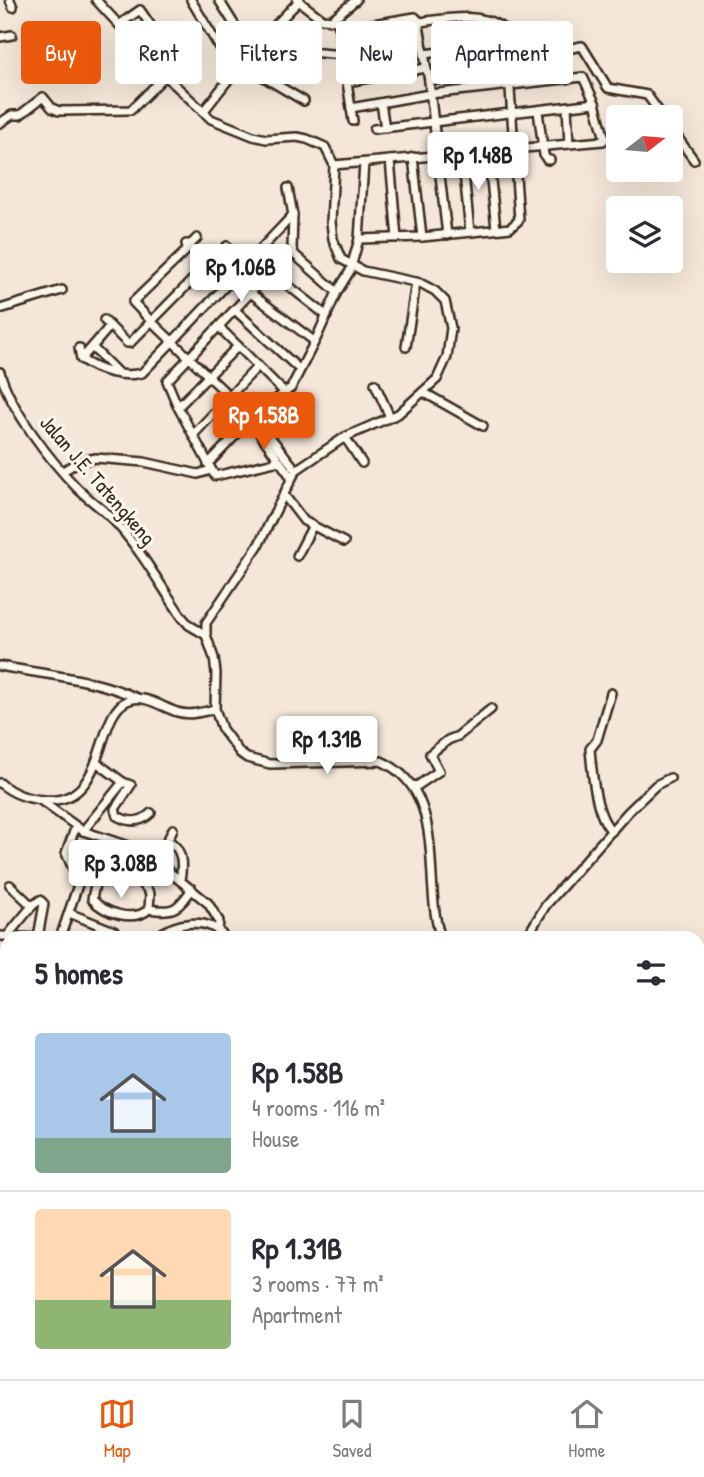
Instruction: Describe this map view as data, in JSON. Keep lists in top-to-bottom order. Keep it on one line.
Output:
{"streets":{"street":["Jalan J.E. Tatengkeng"]},"north":"right","page":{"chip":["Buy","Rent","Filters","New","Apartment"],"price":["Rp 1.48B","Rp 1.06B","Rp 1.58B","Rp 1.31B","Rp 3.08B"],"heading":"5 homes","list":[{"name":"Rp 1.58B","note":"4 rooms · 116 m² · House"},{"name":"Rp 1.31B","note":"3 rooms · 77 m² · Apartment"}],"tabs":["Map","Saved","Home"]}}
